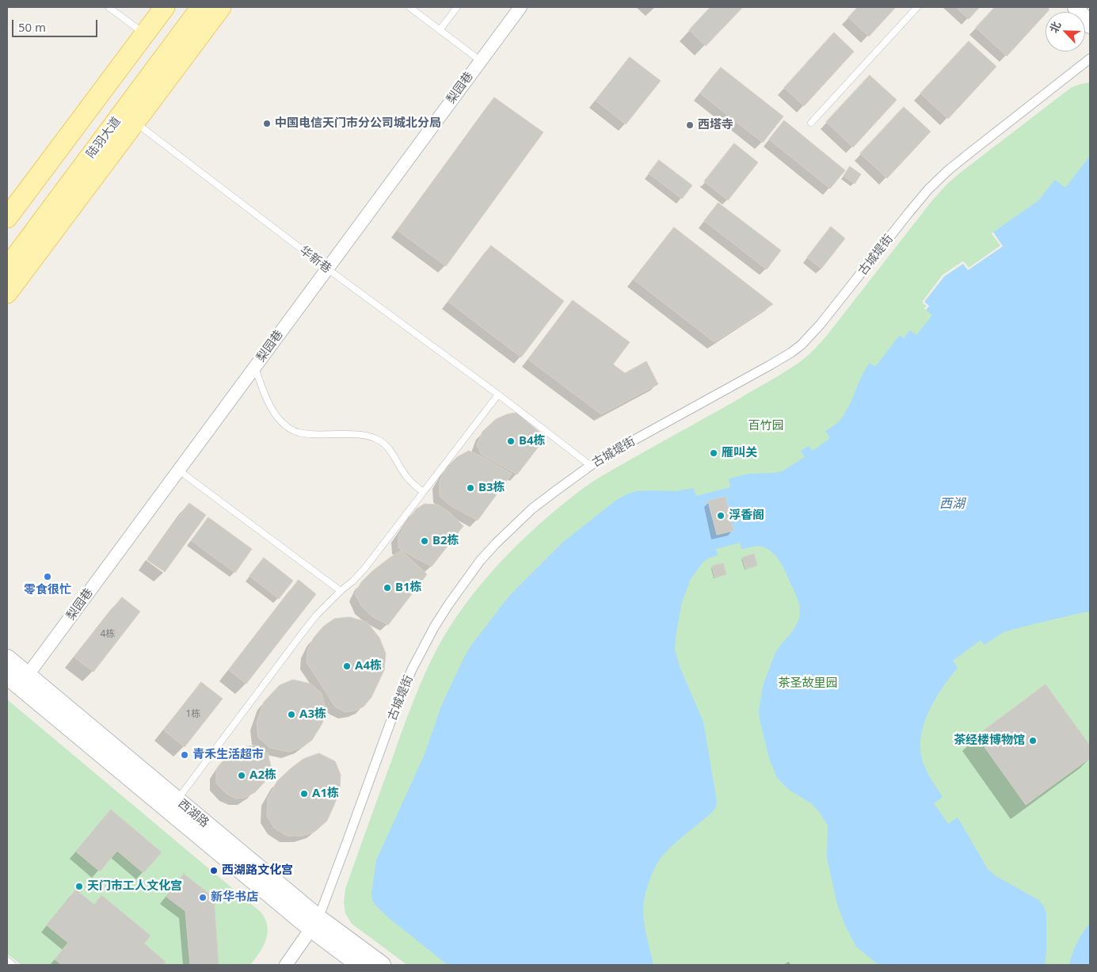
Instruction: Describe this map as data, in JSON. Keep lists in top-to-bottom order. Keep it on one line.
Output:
{"streets":{"main road":["陆羽大道","西湖路"],"street":["梨园巷","古城堤街"],"lane":["华新巷"]},"crossings":[["梨园巷","华新巷"],["梨园巷","西湖路"],["古城堤街","华新巷"],["古城堤街","西湖路"]],"water":["西湖"],"parks":["百竹园","茶圣故里园"],"places":["中国电信天门市分公司城北分局","西塔寺","B4栋","雁叫关","B3栋","浮香阁","B2栋","零食很忙","B1栋","A4栋","A3栋","茶经楼博物馆","青禾生活超市","A2栋","A1栋","西湖路文化宫","天门市工人文化宫","新华书店"],"house_numbers":["4栋","1栋"],"scale_bar":"50 m","north":"top left"}
